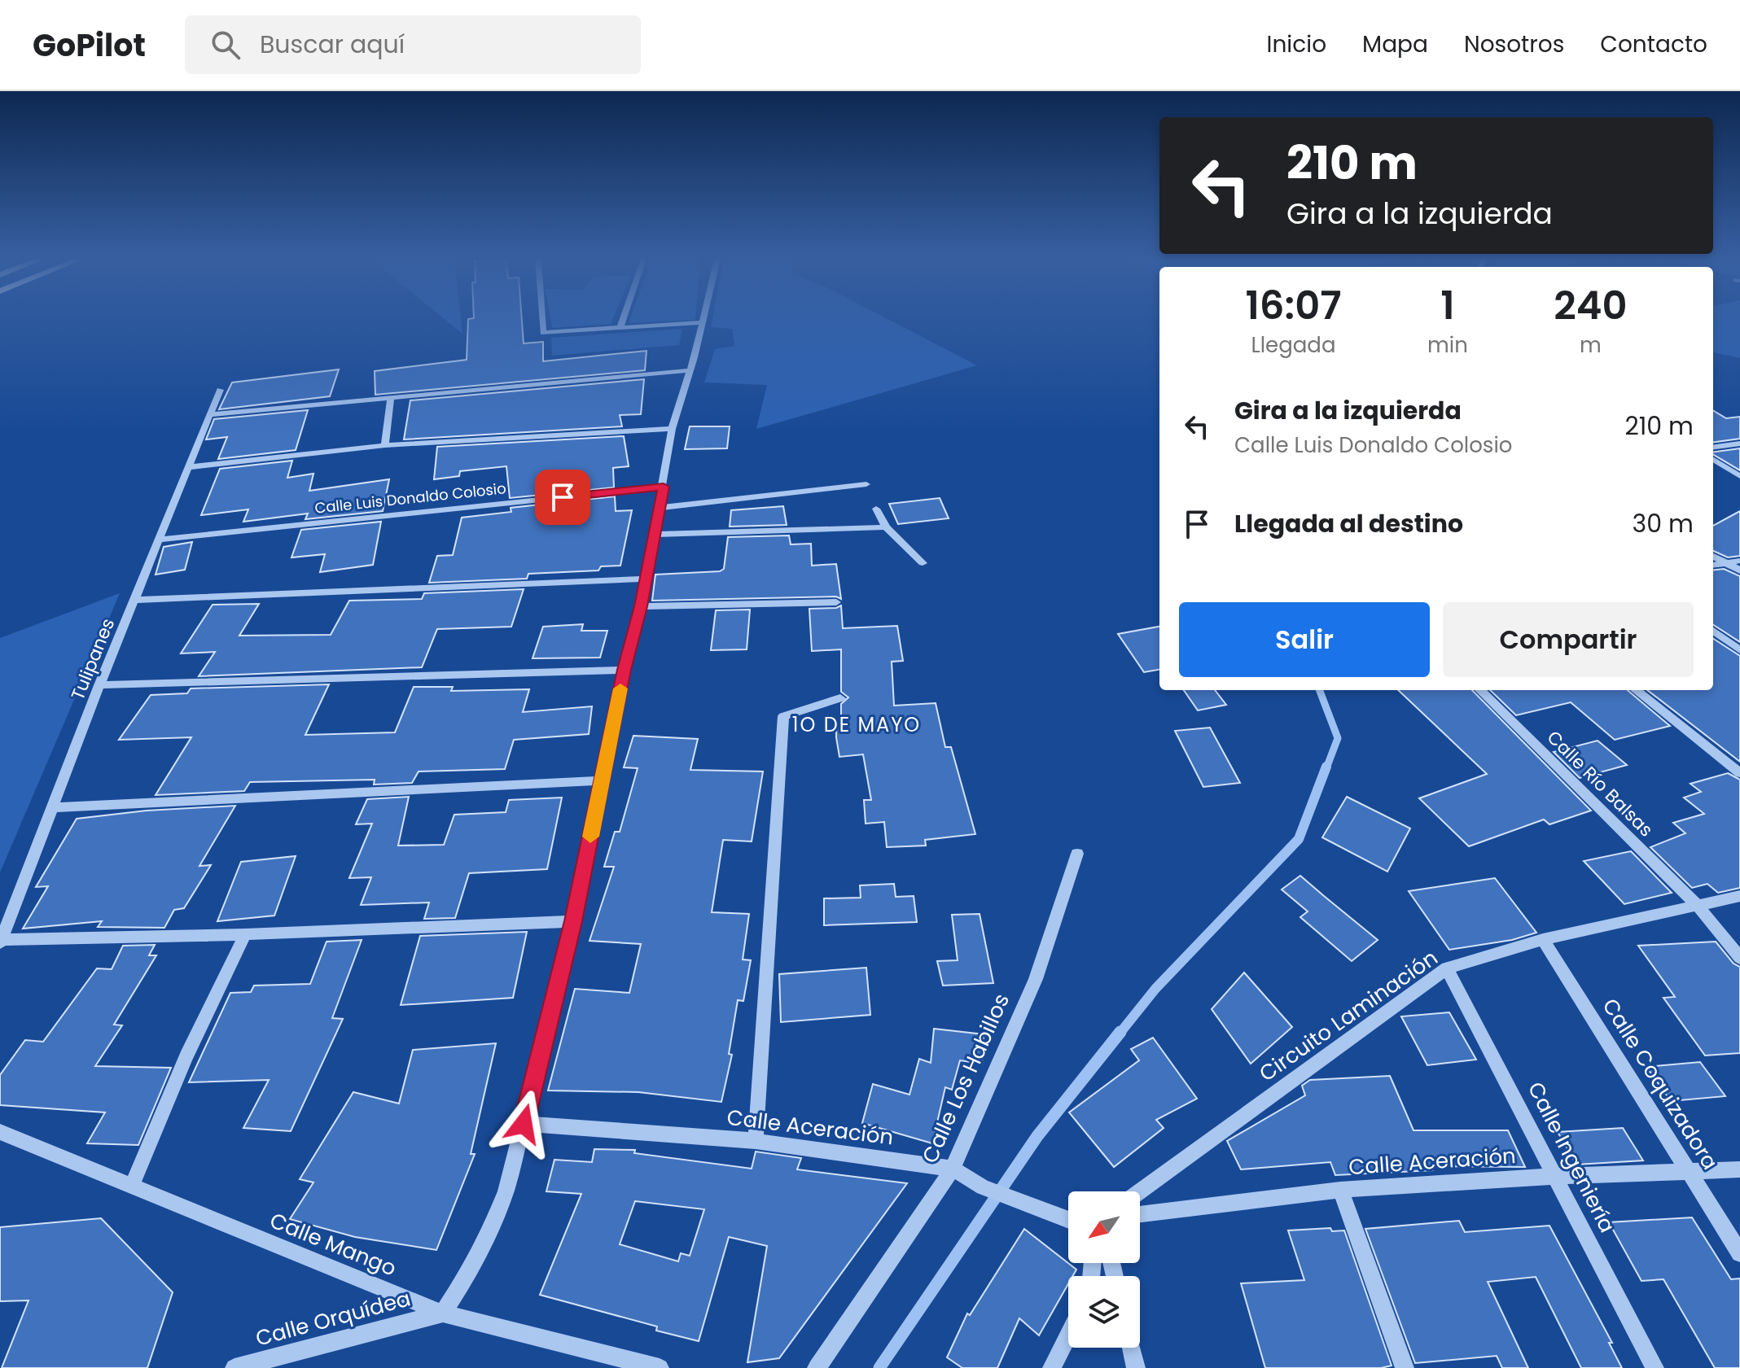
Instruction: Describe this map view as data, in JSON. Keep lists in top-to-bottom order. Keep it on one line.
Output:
{"streets":{"street":["Calle Luis Donaldo Colosio","Tulipanes","Calle Río Balsas","Circuito Laminación","Calle Los Habillos","Calle Coquizadora","Calle Aceración","Calle Ingeniería","Calle Mango","Calle Orquídea"]},"crossings":[["Calle Luis Donaldo Colosio","Tulipanes"],["Calle Río Balsas","Circuito Laminación"],["Circuito Laminación","Calle Coquizadora"],["Circuito Laminación","Calle Ingeniería"],["Calle Los Habillos","Calle Aceración"],["Calle Coquizadora","Calle Aceración"],["Calle Aceración","Calle Ingeniería"],["Calle Mango","Calle Orquídea"]],"districts":["1O DE MAYO"],"north":"bottom left","page":{"header":"GoPilot","search":"Buscar aquí","nav":["Inicio","Mapa","Nosotros","Contacto"],"turn":["210 m","Gira a la izquierda"],"eta":["16:07","Llegada","1","min","240","m"],"list":[{"name":"Gira a la izquierda","note":"Calle Luis Donaldo Colosio","value":"210 m"},{"name":"Llegada al destino","value":"30 m"}],"buttons":["Salir","Compartir"]}}
